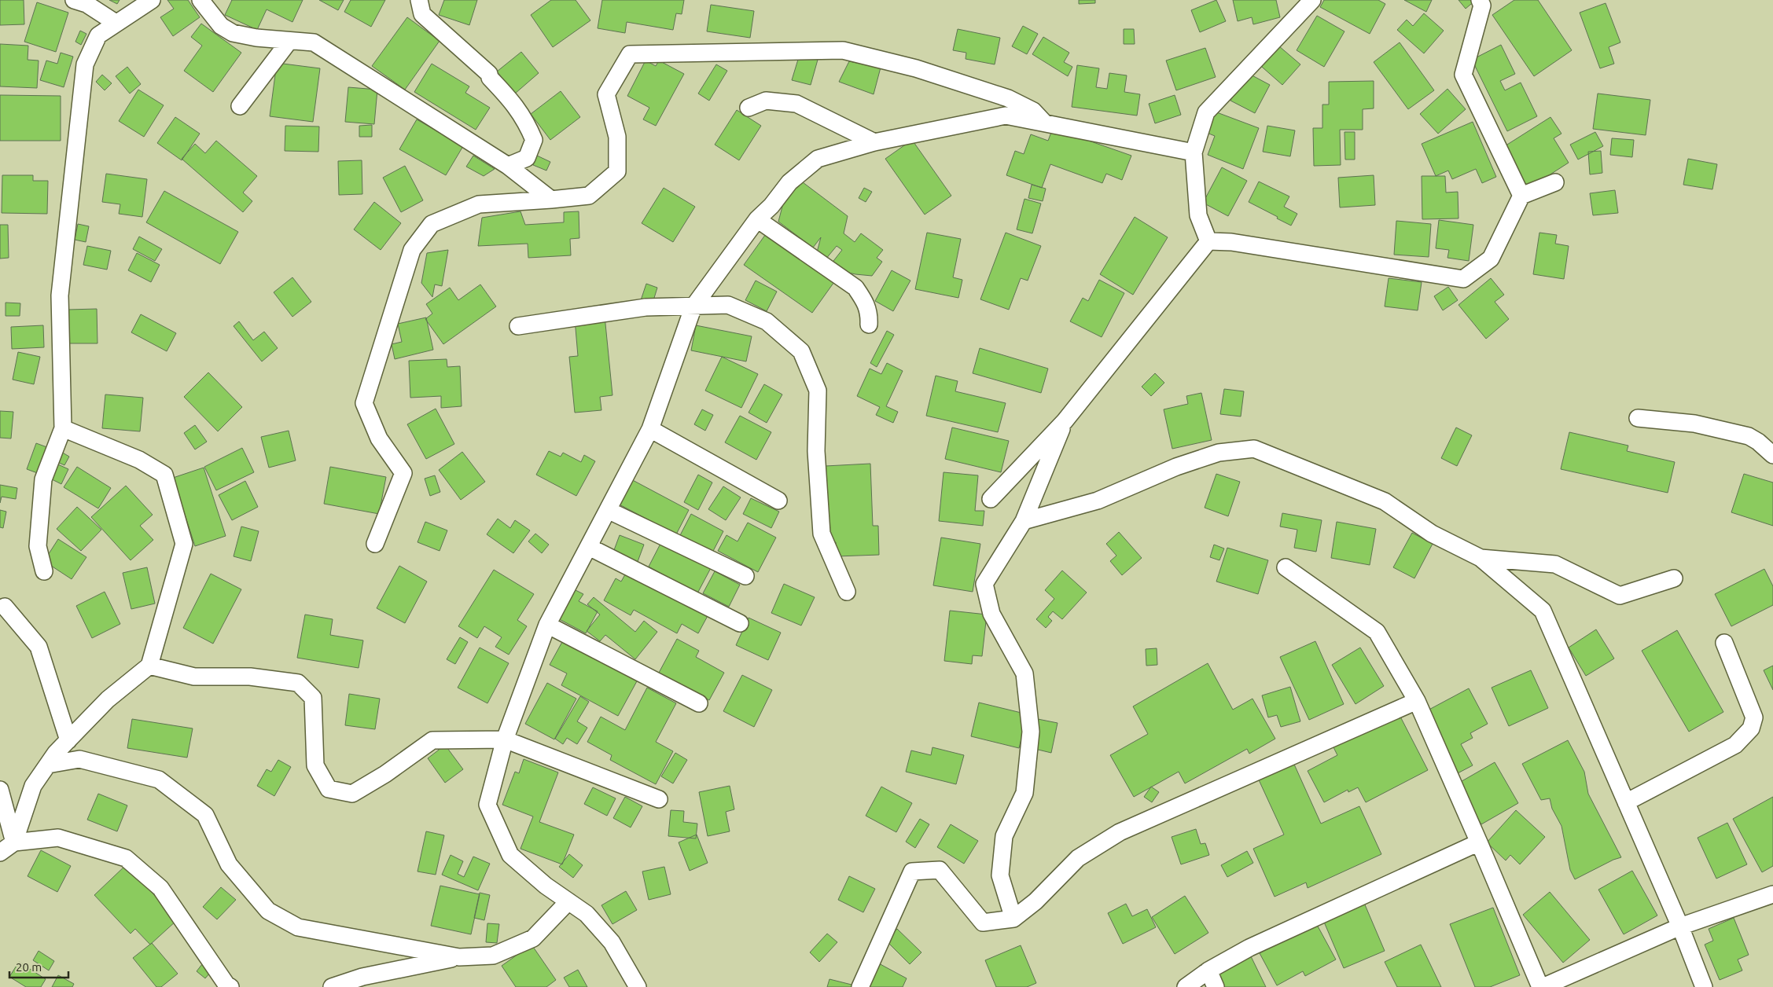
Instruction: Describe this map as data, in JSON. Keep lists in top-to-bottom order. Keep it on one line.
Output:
{"scale_bar":"20 m"}
